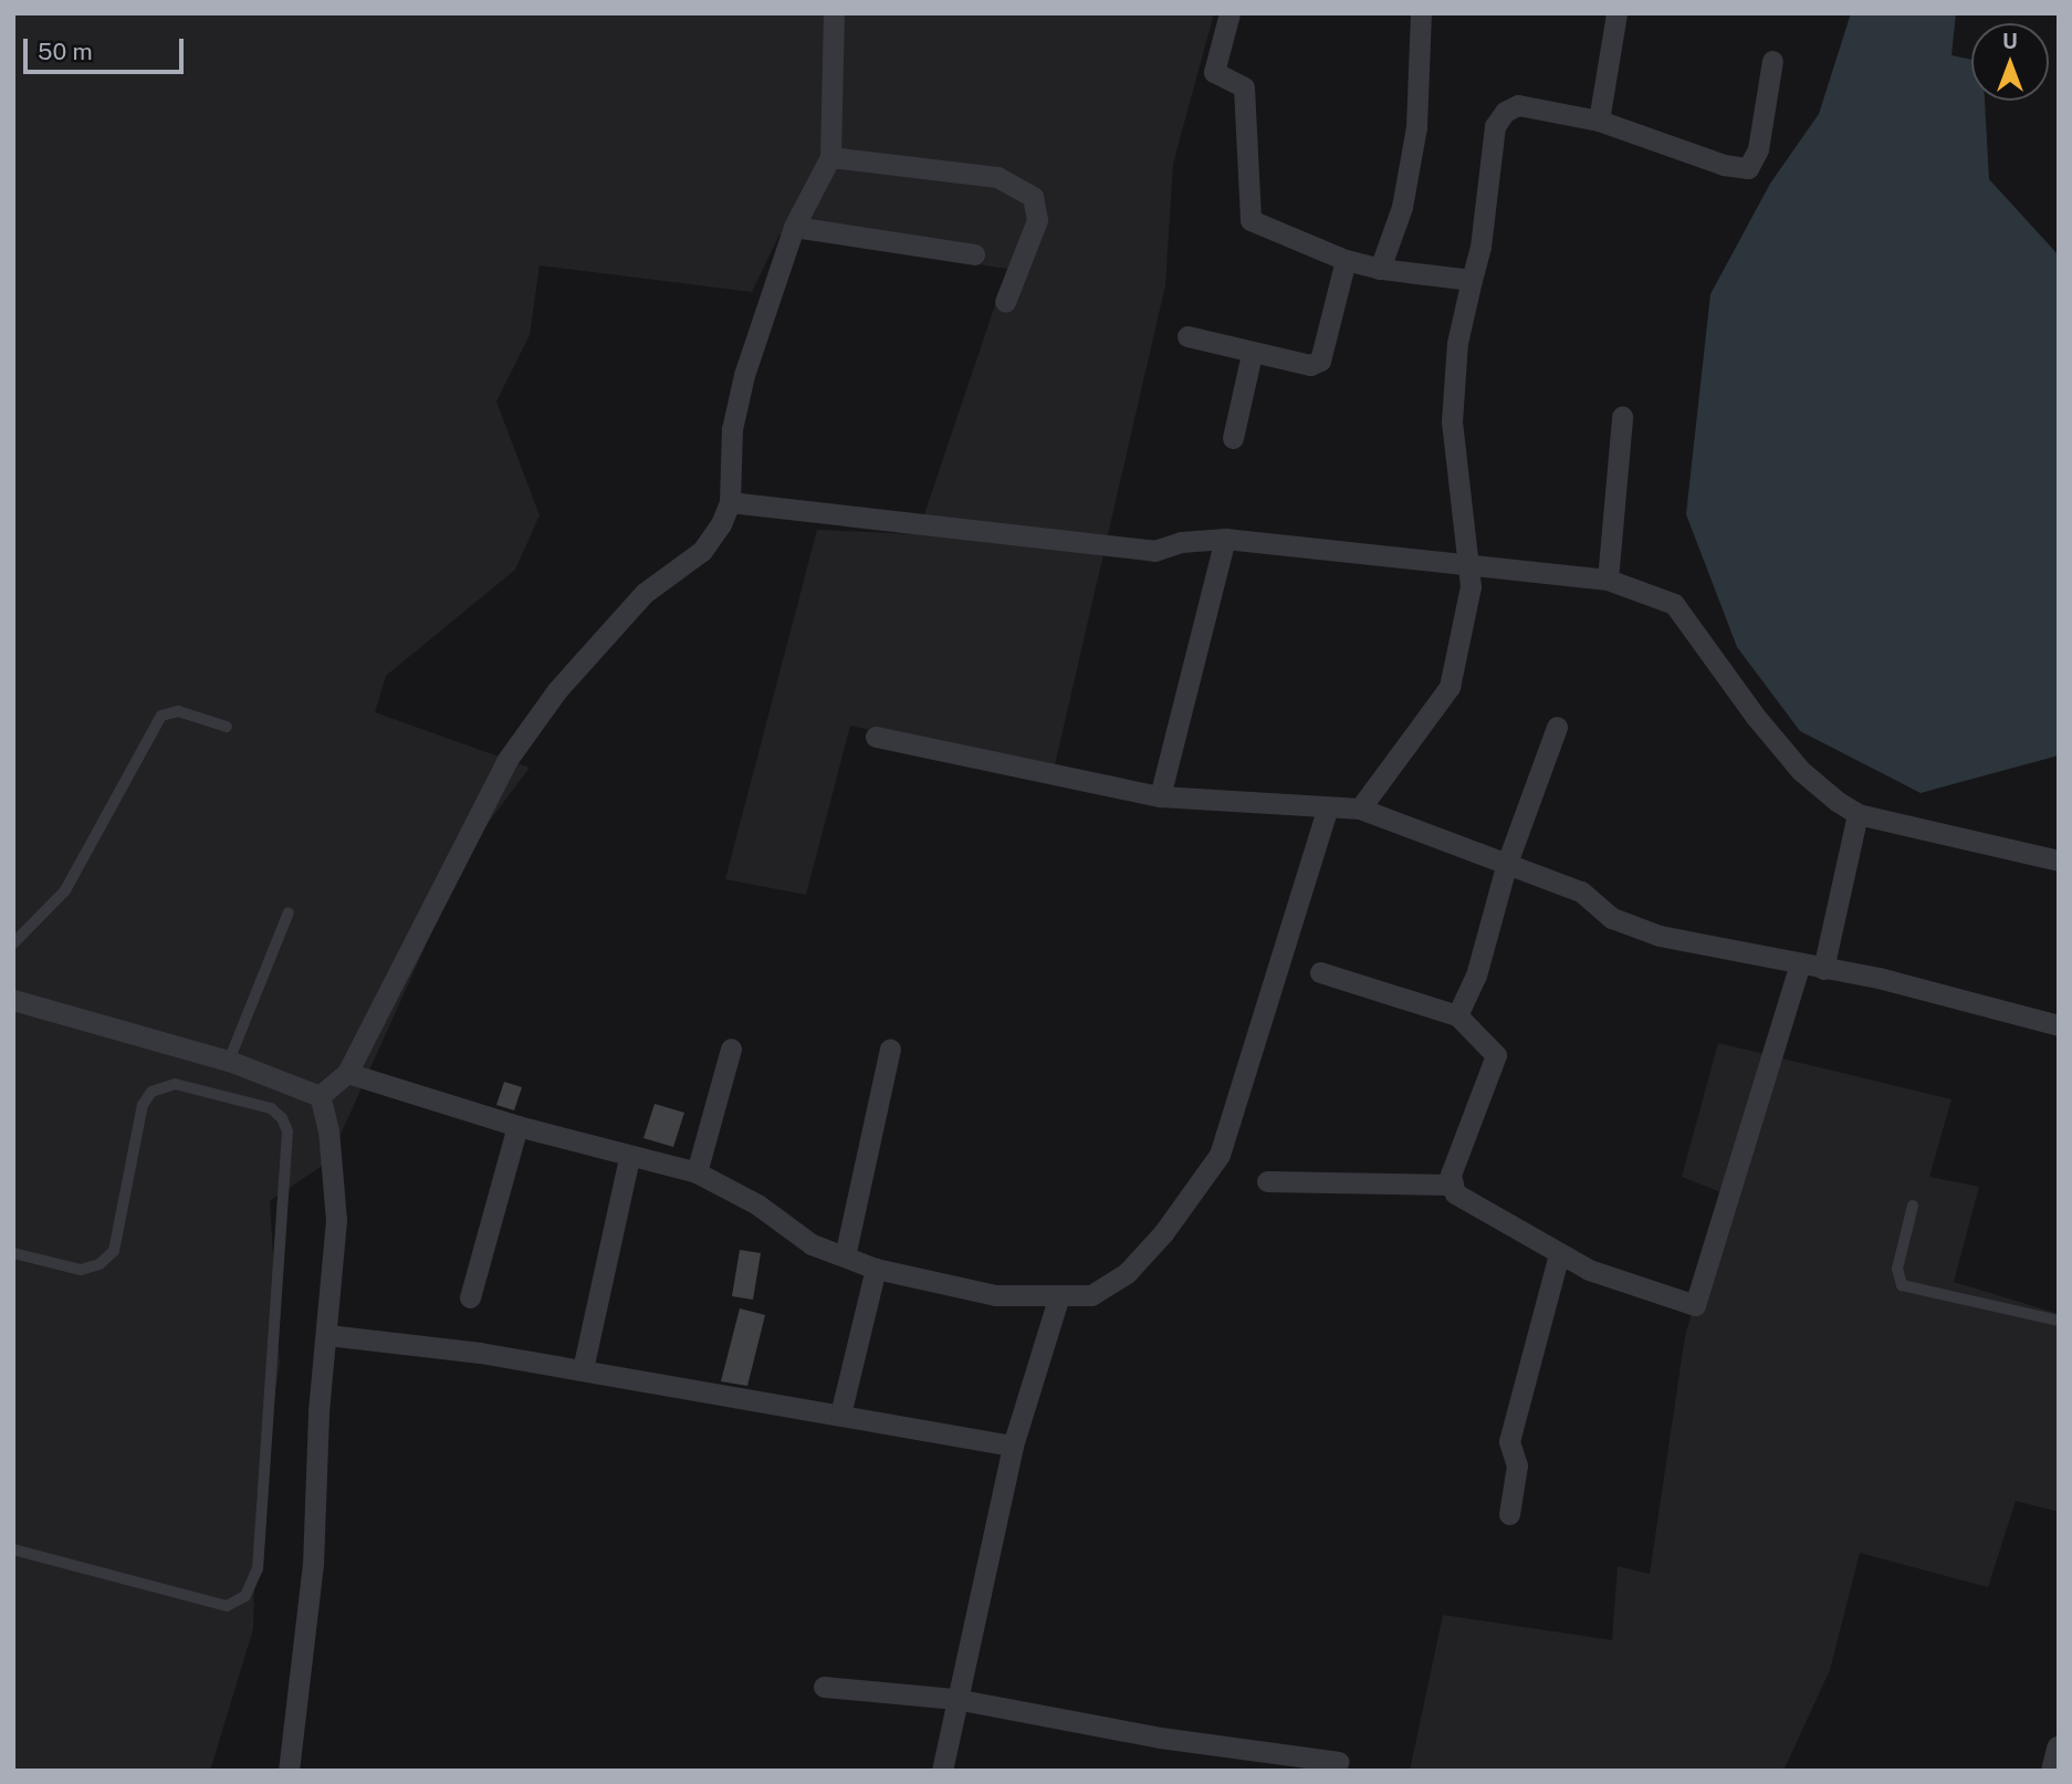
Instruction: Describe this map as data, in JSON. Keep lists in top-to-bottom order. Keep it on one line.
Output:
{"scale_bar":"50 m","north":"top"}
